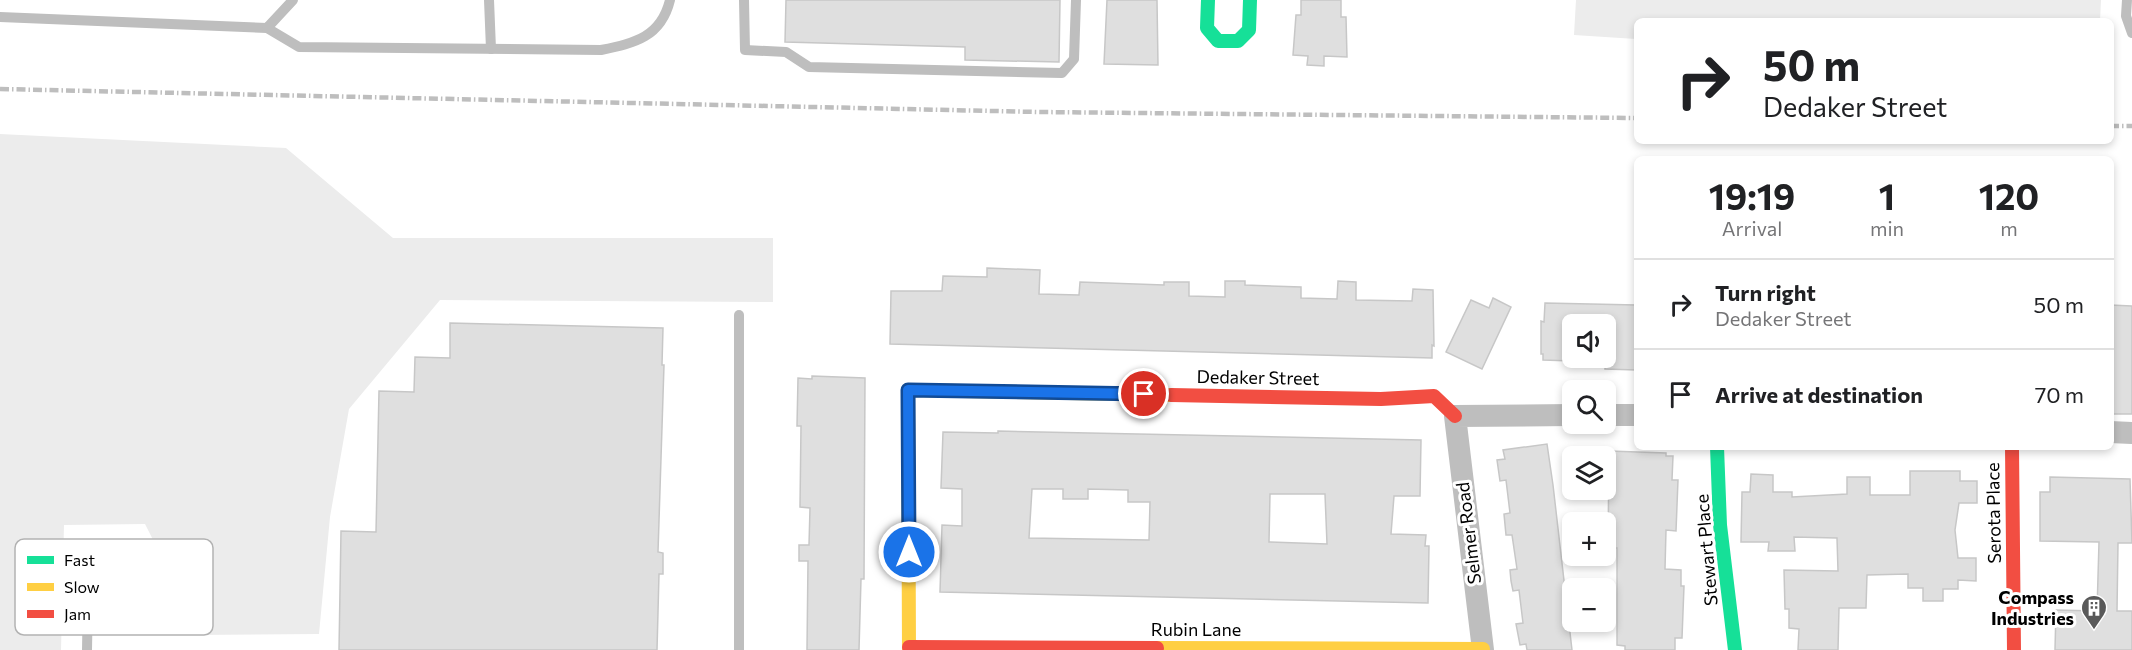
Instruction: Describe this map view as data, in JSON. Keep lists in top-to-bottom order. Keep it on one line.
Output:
{"streets":{"street":["Dedaker Street","Serota Place","Selmer Road","Stewart Place","Rubin Lane"]},"crossings":[["Dedaker Street","Selmer Road"],["Dedaker Street","Rubin Lane"],["Selmer Road","Rubin Lane"]],"places":{"building":["Compass Industries"]},"legend":["Fast","Slow","Jam"],"page":{"turn":["50 m","Dedaker Street"],"eta":["19:19","Arrival","1","min","120","m"],"list":[{"name":"Turn right","note":"Dedaker Street","value":"50 m"},{"name":"Arrive at destination","value":"70 m"}],"map_buttons":["+","−"]}}
